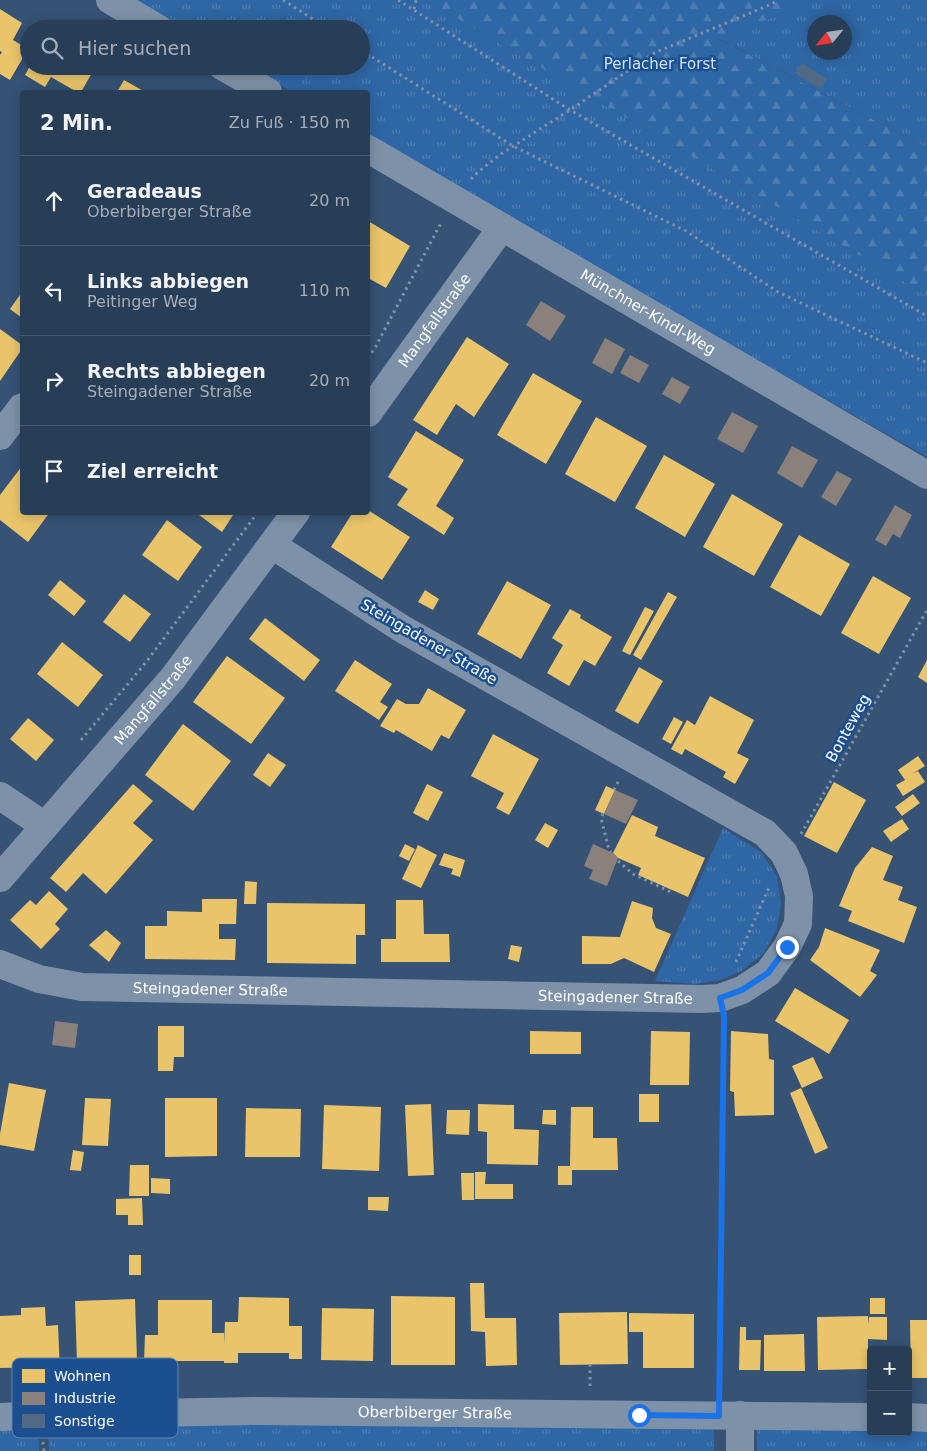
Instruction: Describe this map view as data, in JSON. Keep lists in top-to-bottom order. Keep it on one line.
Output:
{"streets":{"street":["Münchner-Kindl-Weg","Mangfallstraße","Steingadener Straße","Oberbiberger Straße"],"path":["Bonteweg"]},"crossings":[["Münchner-Kindl-Weg","Mangfallstraße"],["Mangfallstraße","Steingadener Straße"],["Steingadener Straße","Bonteweg"]],"parks":["Perlacher Forst"],"legend":["Wohnen","Industrie","Sonstige"],"north":"bottom left","page":{"search":"Hier suchen","heading":["2 Min.","Zu Fuß · 150 m"],"list":[["Geradeaus","Oberbiberger Straße","20 m"],["Links abbiegen","Peitinger Weg","110 m"],["Rechts abbiegen","Steingadener Straße","20 m"],"Ziel erreicht"],"map_buttons":["+","−"]}}
